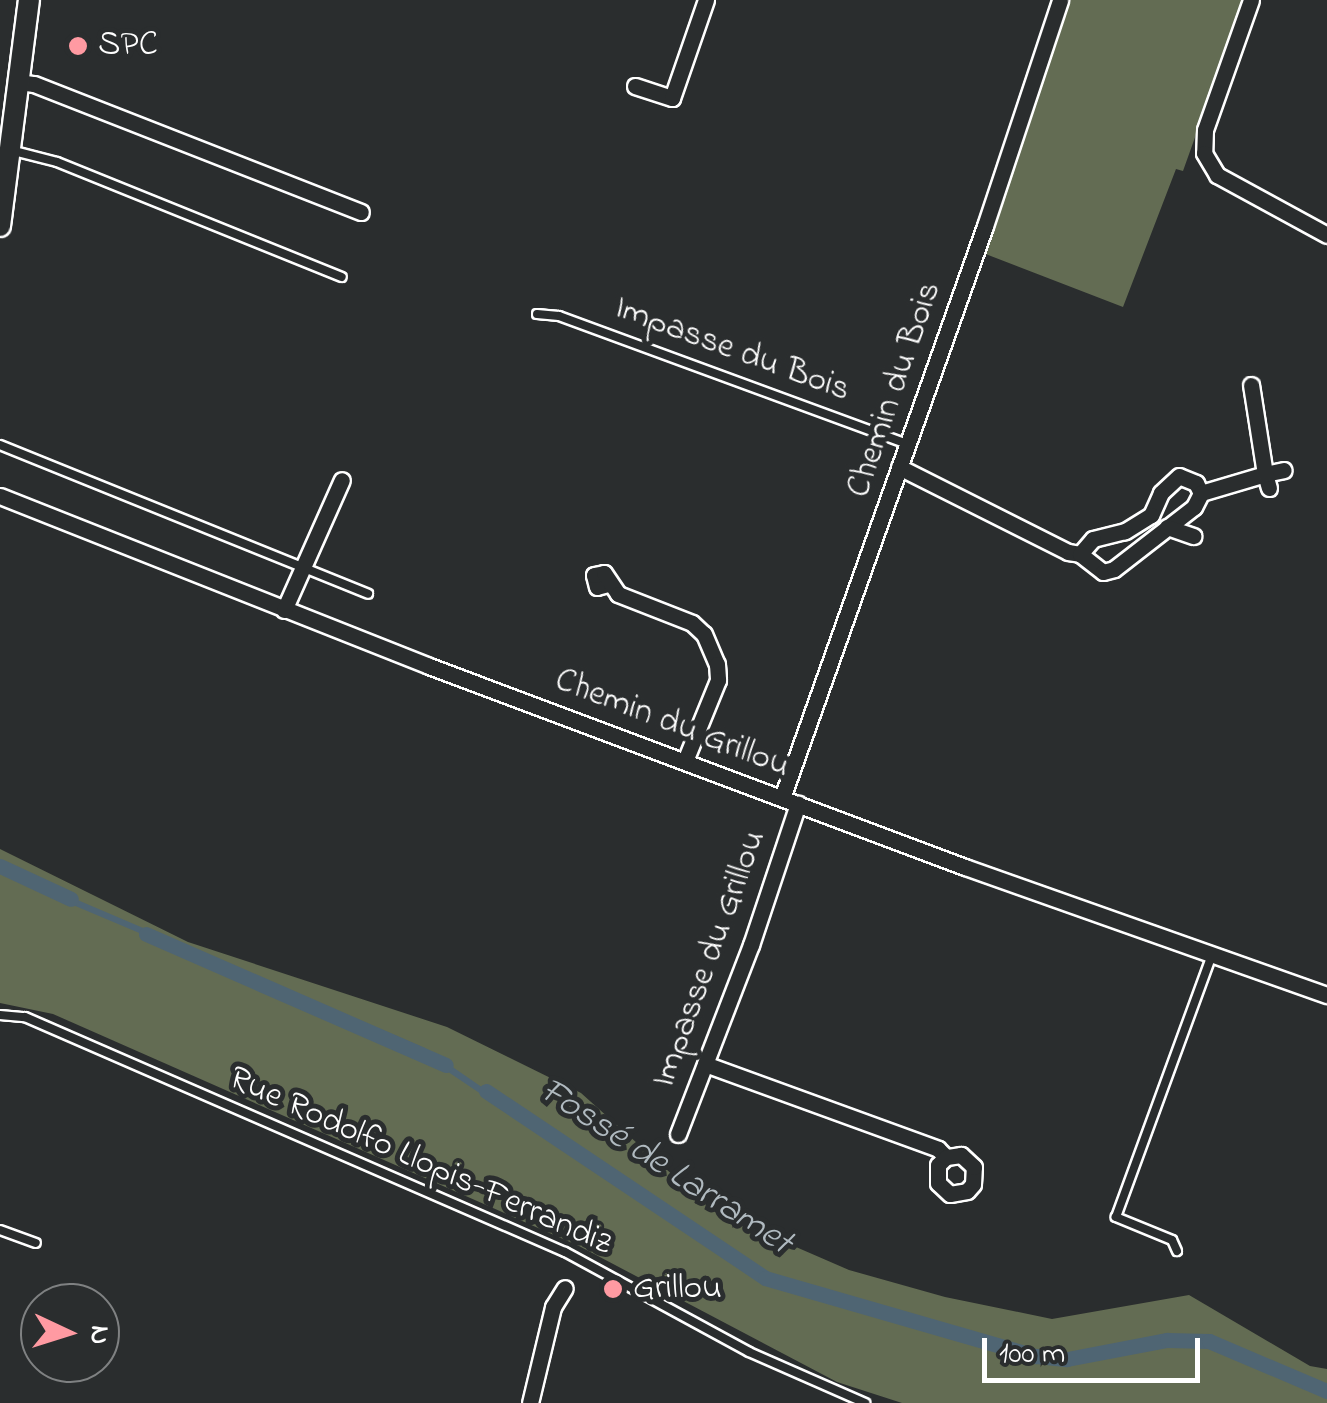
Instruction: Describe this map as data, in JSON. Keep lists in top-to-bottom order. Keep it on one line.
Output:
{"streets":{"street":["Chemin du Bois","Chemin du Grillou","Impasse du Grillou"],"lane":["Impasse du Bois","Rue Rodolfo Llopis-Ferrandiz"]},"crossings":[["Impasse du Bois","Chemin du Bois"],["Chemin du Bois","Chemin du Grillou"],["Chemin du Bois","Impasse du Grillou"],["Chemin du Grillou","Impasse du Grillou"]],"water":["Fossé de Larramet"],"places":["SPC","Grillou"],"scale_bar":"100 m","north":"right"}
